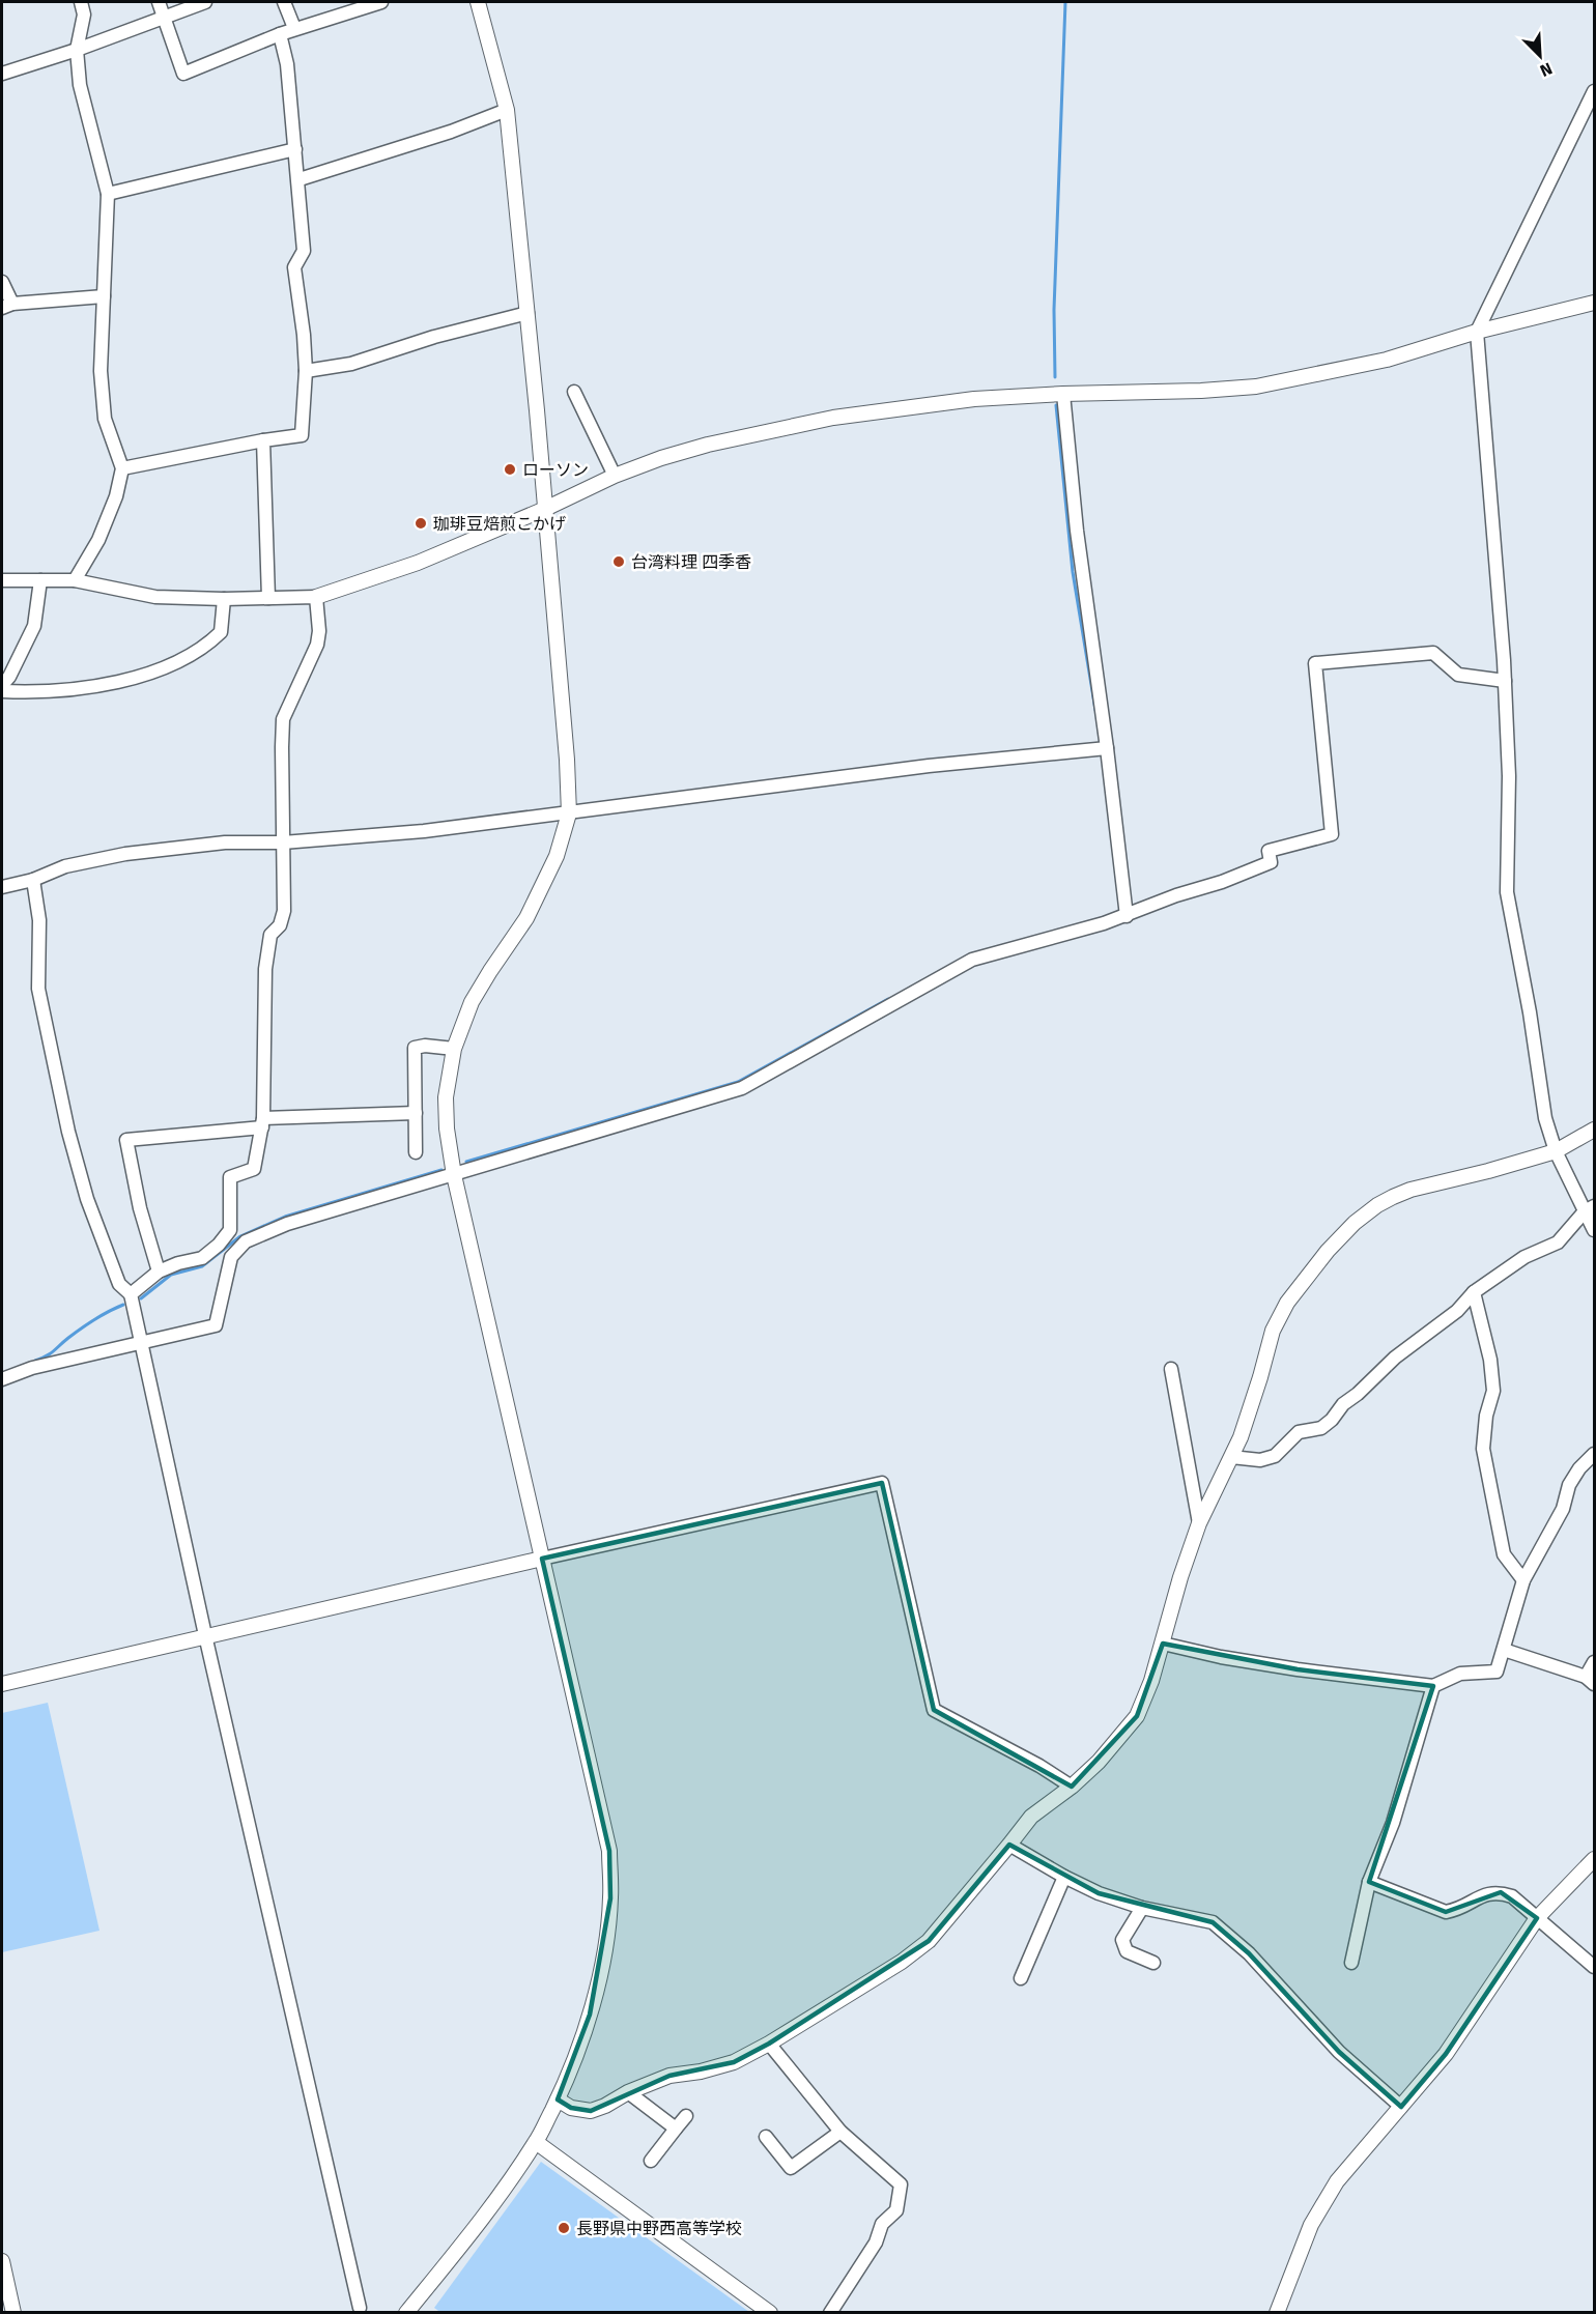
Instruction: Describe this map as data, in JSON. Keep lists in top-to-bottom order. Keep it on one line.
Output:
{"places":["ローソン","珈琲豆焙煎こかげ","台湾料理 四季香","長野県中野西高等学校"],"north":"bottom right"}
